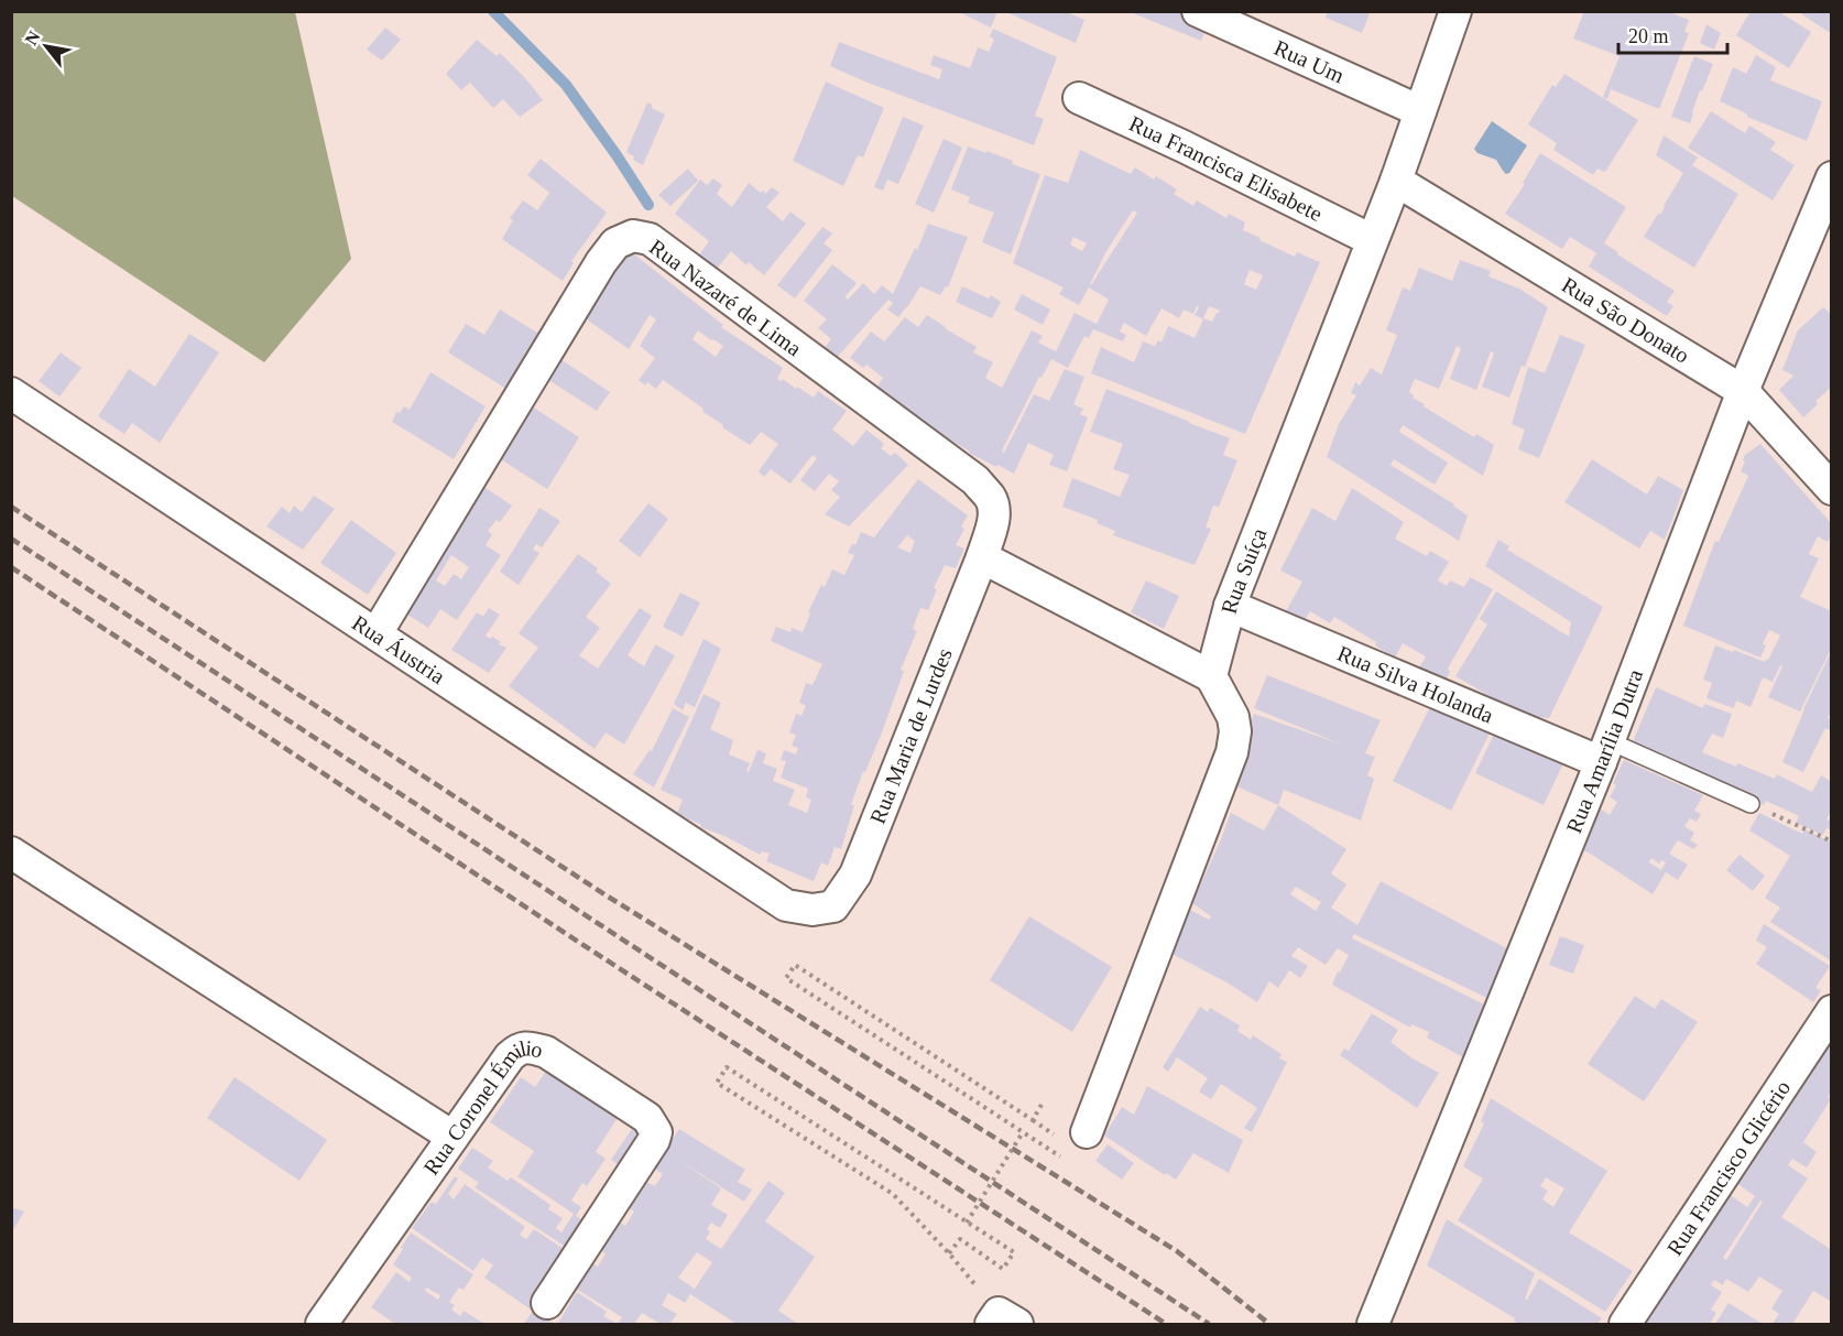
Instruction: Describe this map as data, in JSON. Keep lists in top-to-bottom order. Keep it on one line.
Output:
{"streets":{"street":["Rua Um","Rua Francisca Elisabete","Rua Nazaré de Lima","Rua São Donato","Rua Suíça","Rua Áustria","Rua Silva Holanda","Rua Maria de Lurdes","Rua Amarília Dutra","Rua Coronel Émilio","Rua Francisco Glicério"]},"crossings":[["Rua Um","Rua Suíça"],["Rua Francisca Elisabete","Rua Suíça"],["Rua Nazaré de Lima","Rua Áustria"],["Rua Nazaré de Lima","Rua Maria de Lurdes"],["Rua São Donato","Rua Suíça"],["Rua São Donato","Rua Amarília Dutra"],["Rua Suíça","Rua Silva Holanda"],["Rua Áustria","Rua Maria de Lurdes"],["Rua Silva Holanda","Rua Amarília Dutra"]],"scale_bar":"20 m","north":"top left"}
